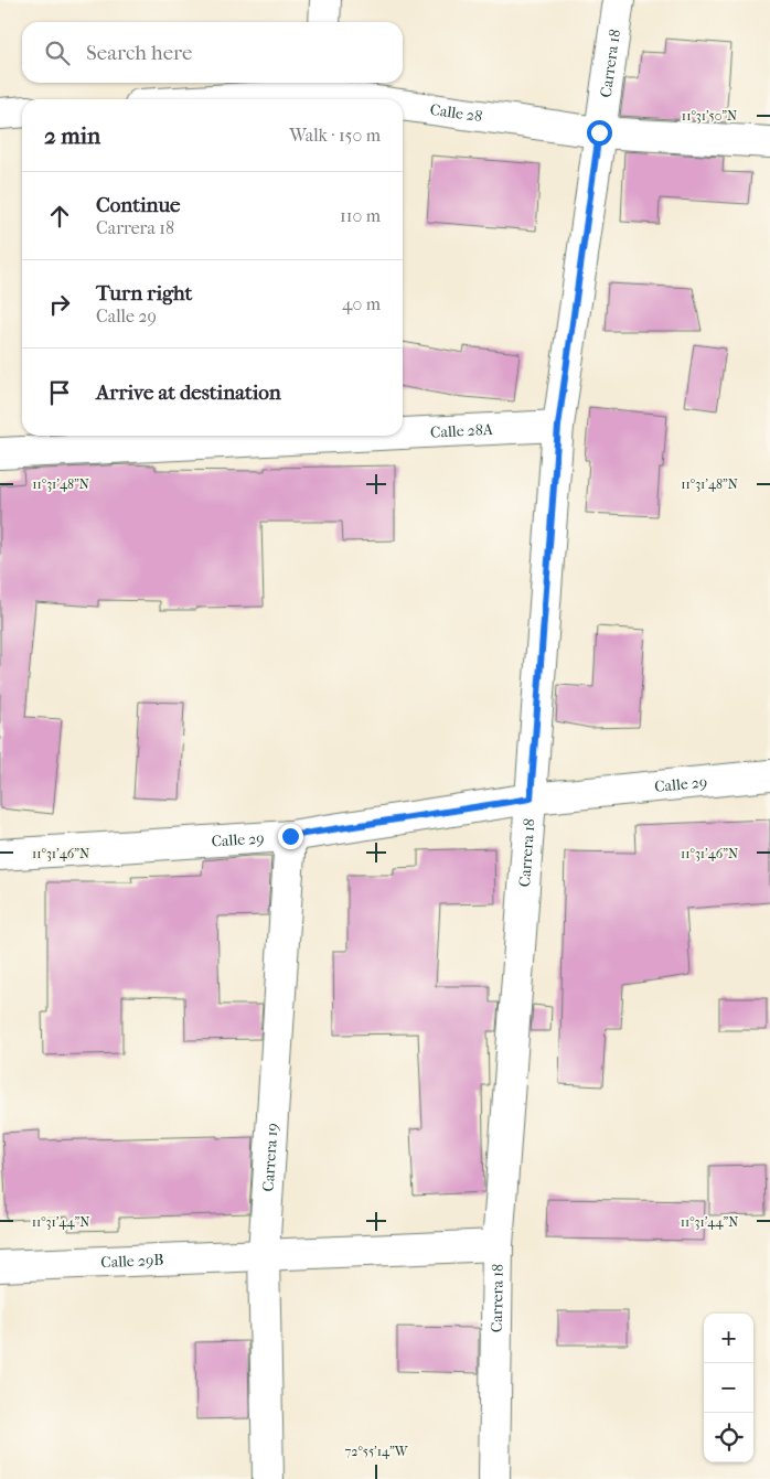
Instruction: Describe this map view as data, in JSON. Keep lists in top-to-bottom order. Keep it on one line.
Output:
{"streets":{"street":["Carrera 18","Calle 28","Calle 28A","Calle 29","Carrera 19","Calle 29B"]},"crossings":[["Carrera 18","Calle 28"],["Carrera 18","Calle 28A"],["Carrera 18","Calle 29"],["Carrera 18","Calle 29B"],["Calle 29","Carrera 19"],["Carrera 19","Calle 29B"]],"page":{"search":"Search here","heading":["2 min","Walk · 150 m"],"list":[["Continue","Carrera 18","110 m"],["Turn right","Calle 29","40 m"],"Arrive at destination"],"map_buttons":["+","−"]},"coordinates":["11°31'50\"N","11°31'48\"N","11°31'46\"N","11°31'44\"N","72°55'14\"W"]}
